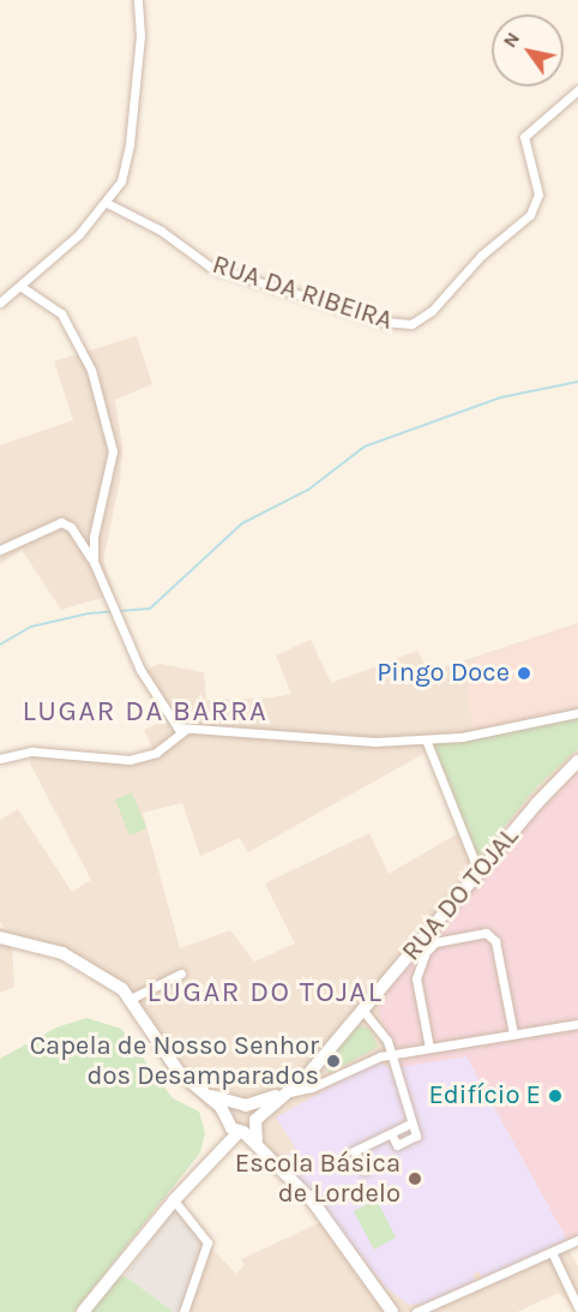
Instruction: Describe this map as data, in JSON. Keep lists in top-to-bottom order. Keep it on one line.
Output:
{"streets":{"main road":["RUA DO TOJAL"],"street":["RUA DA RIBEIRA"]},"districts":["LUGAR DA BARRA","LUGAR DO TOJAL"],"places":["Pingo Doce","Capela de Nosso Senhor dos Desamparados","Edifício E","Escola Básica de Lordelo"],"north":"top left"}
